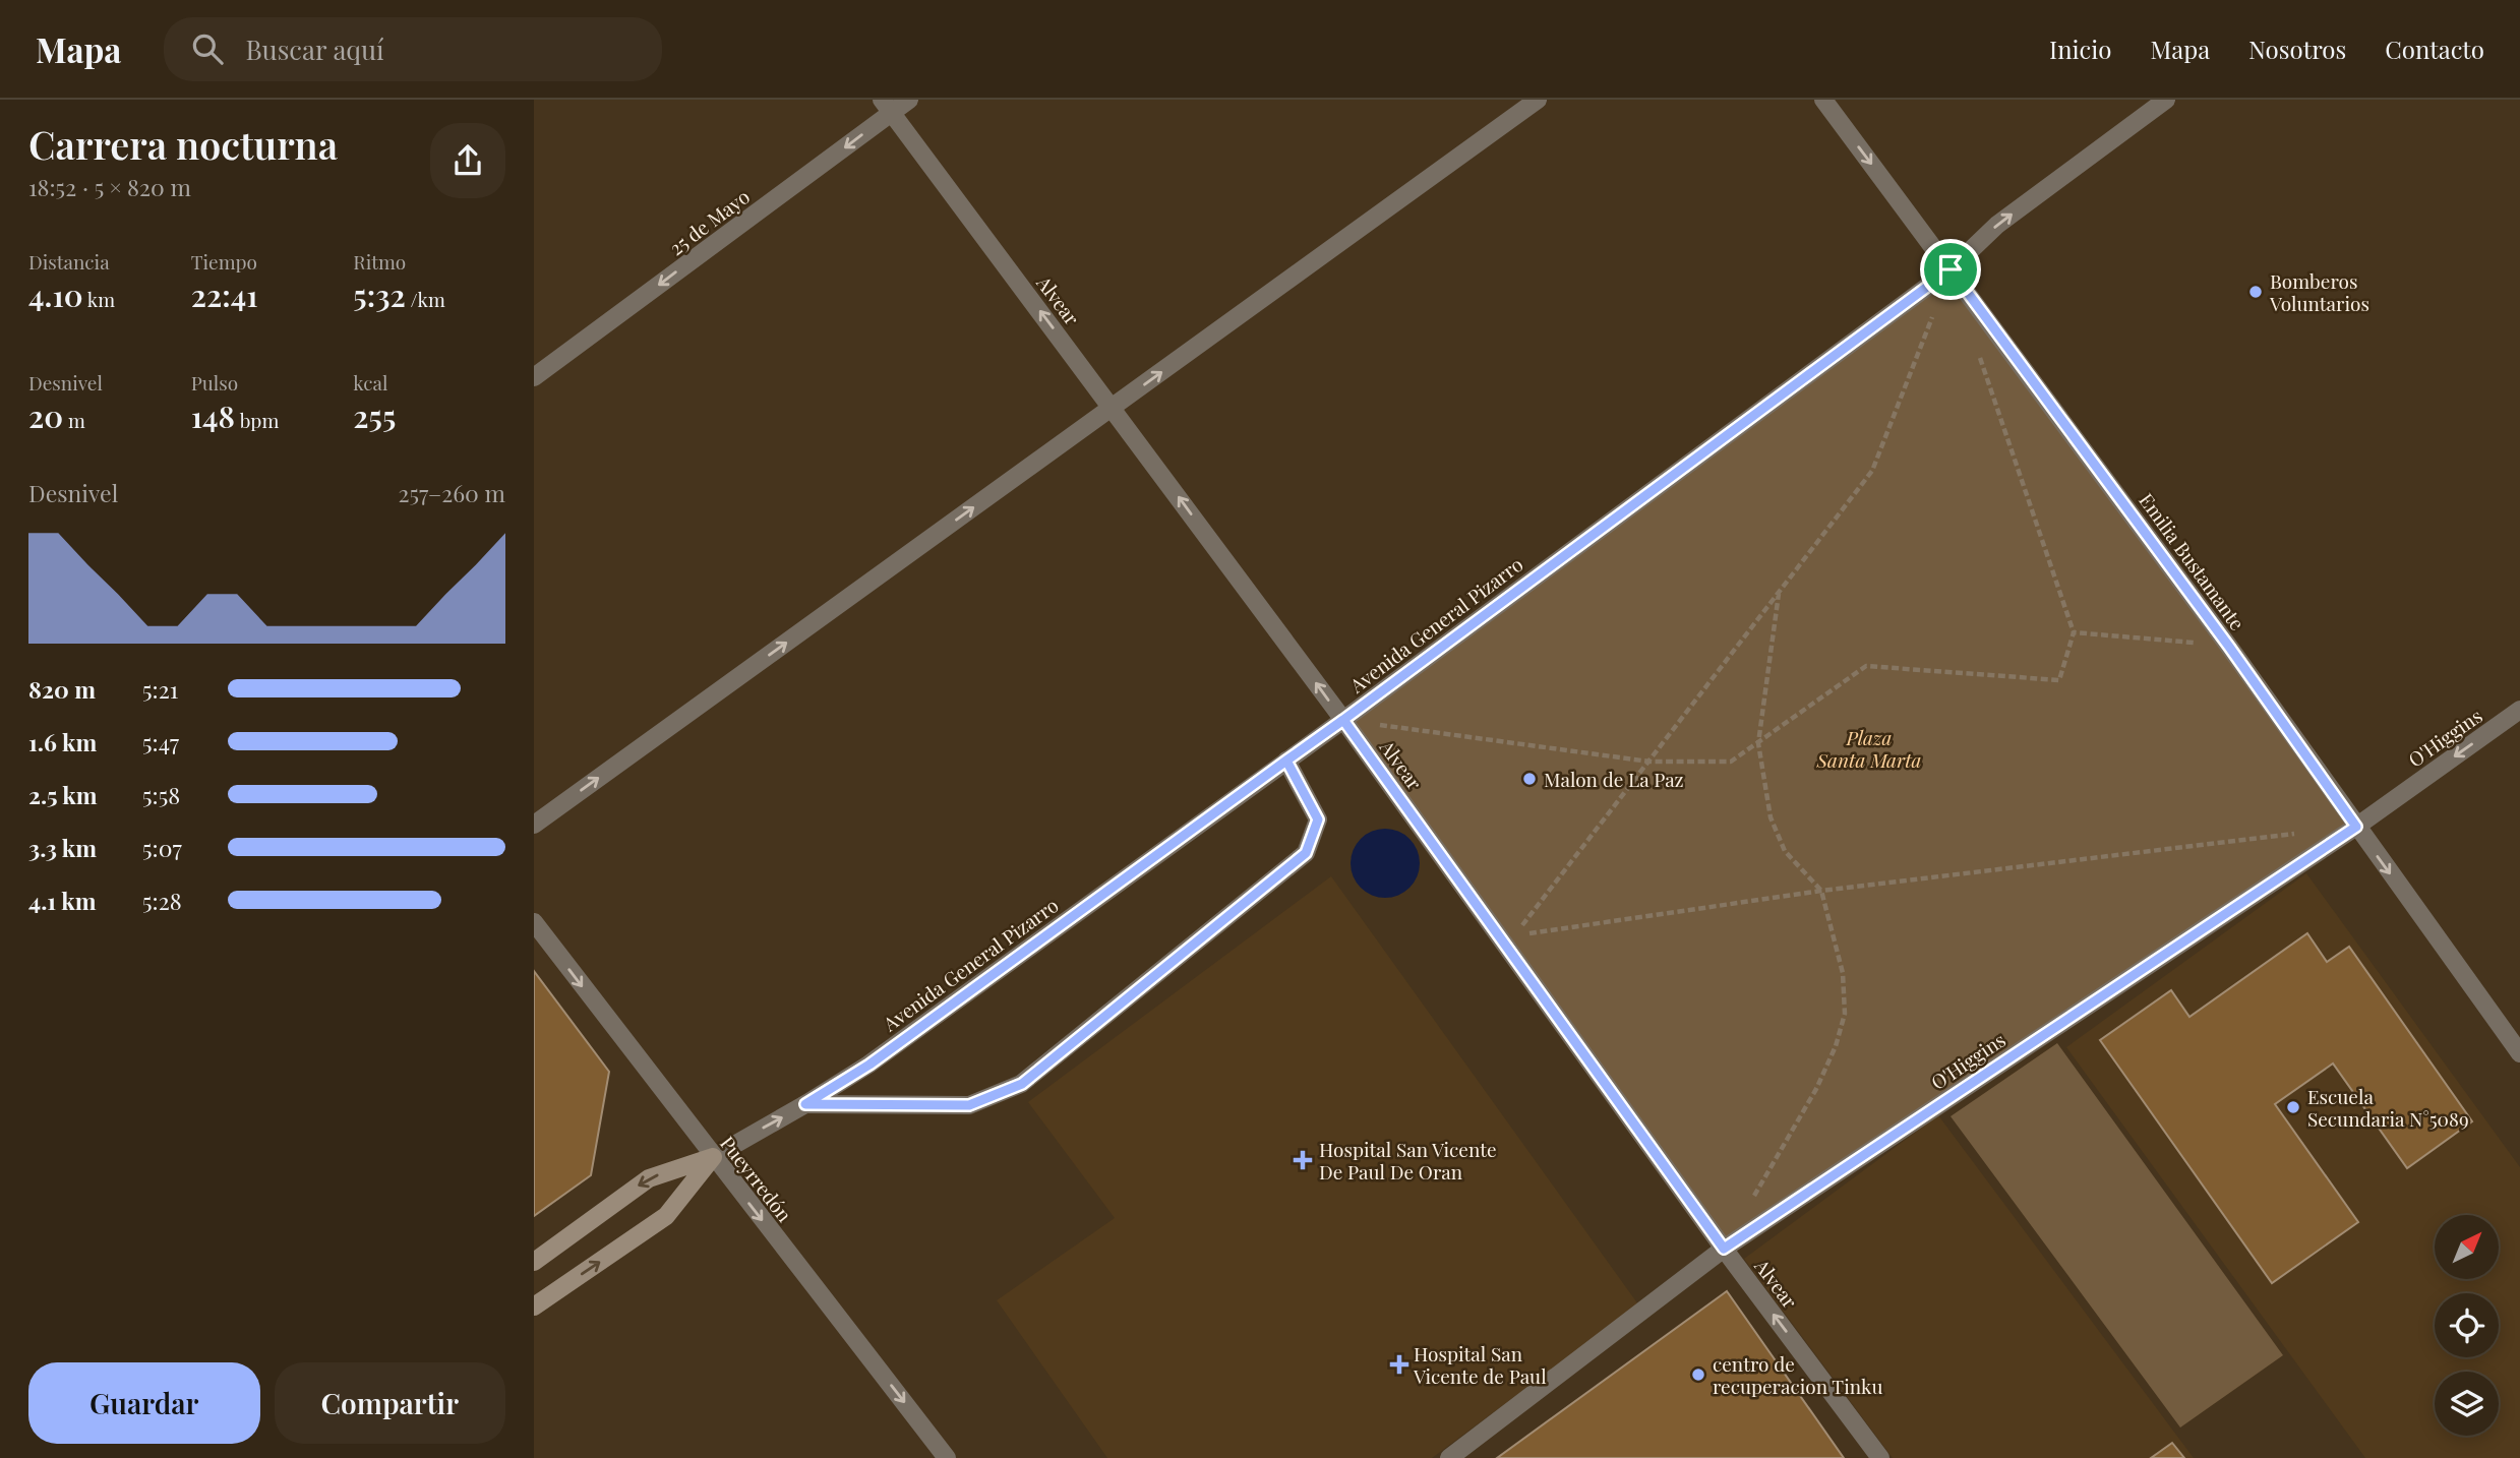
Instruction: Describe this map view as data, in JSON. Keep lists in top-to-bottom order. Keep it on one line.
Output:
{"streets":{"street":["25 de Mayo","Alvear","Emilia Bustamante","Avenida General Pizarro","O'Higgins","Pueyrredón"]},"crossings":[["25 de Mayo","Alvear"],["Alvear","Avenida General Pizarro"],["Alvear","O'Higgins"],["Emilia Bustamante","Avenida General Pizarro"],["Emilia Bustamante","O'Higgins"],["Avenida General Pizarro","Pueyrredón"]],"one_way":["25 de Mayo","Alvear","Emilia Bustamante","Pueyrredón"],"parks":["Plaza Santa Marta"],"places":{"other":["Bomberos Voluntarios","Malon de La Paz","Escuela Secundaria N°5089","centro de recuperacion Tinku"],"health":["Hospital San Vicente De Paul De Oran","Hospital San Vicente de Paul"]},"north":"top right","page":{"header":"Mapa","search":"Buscar aquí","nav":["Inicio","Mapa","Nosotros","Contacto"],"heading":["Carrera nocturna","18:52 · 5 × 820 m"],"stats":[["Distancia","4.10 km"],["Tiempo","22:41"],["Ritmo","5:32 /km"],["Desnivel","20 m"],["Pulso","148 bpm"],["kcal","255"]],"chart":["Desnivel","257–260 m"],"list":[{"name":"820 m","note":"5:21"},{"name":"1.6 km","note":"5:47"},{"name":"2.5 km","note":"5:58"},{"name":"3.3 km","note":"5:07"},{"name":"4.1 km","note":"5:28"}],"buttons":["Guardar","Compartir"]}}
